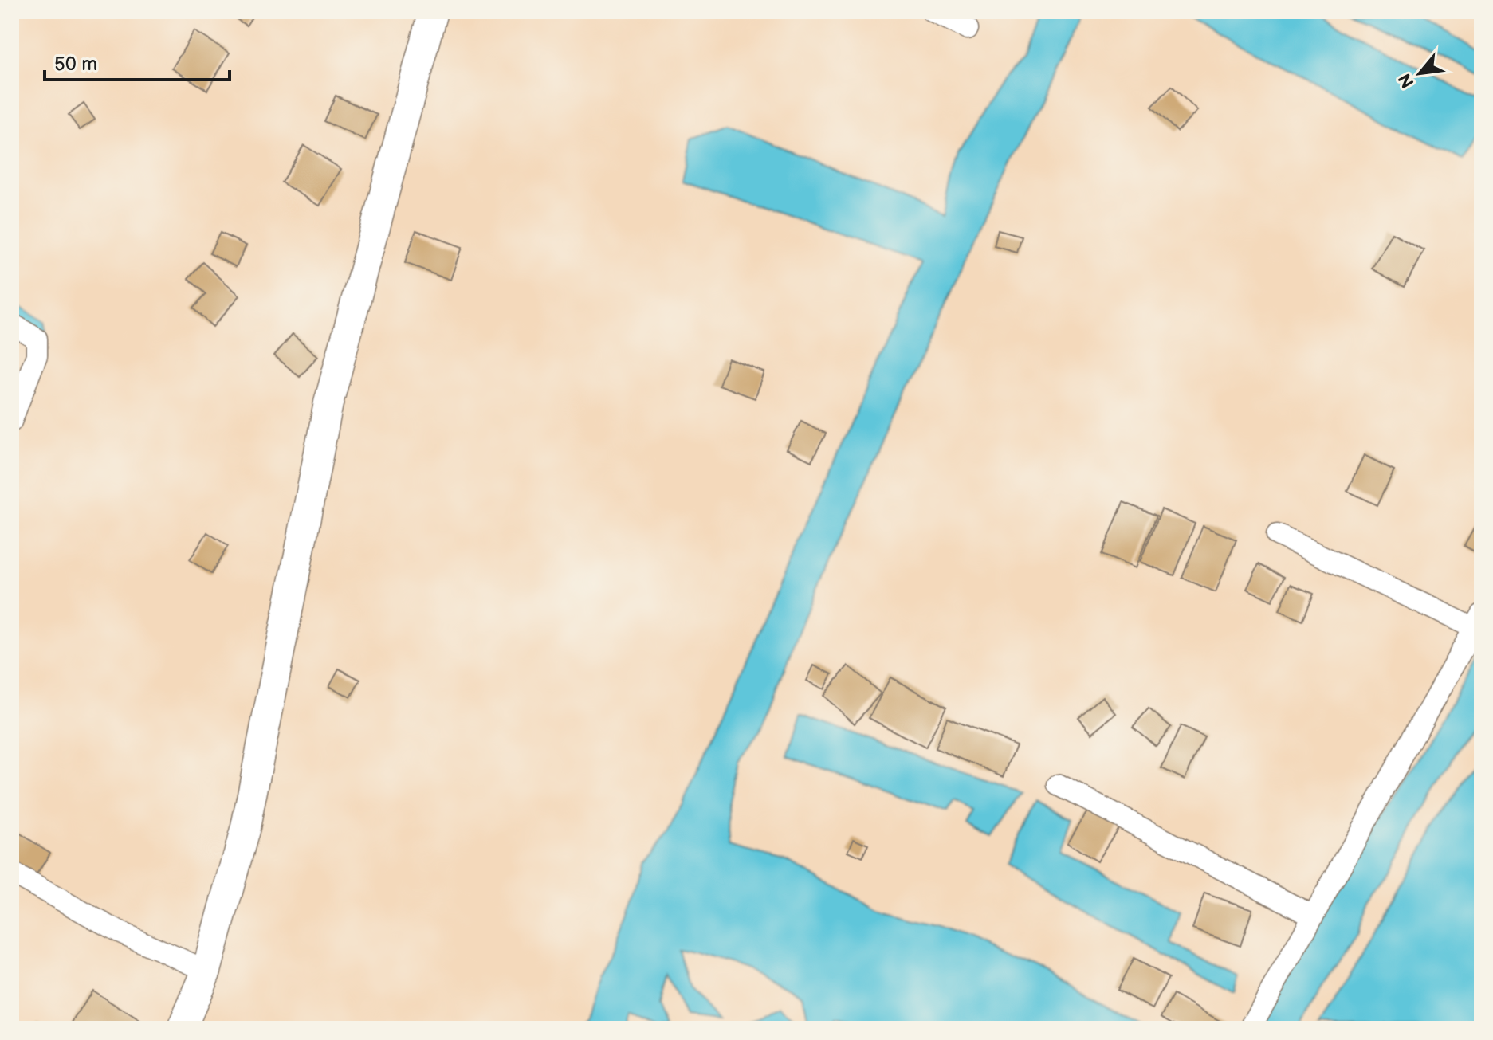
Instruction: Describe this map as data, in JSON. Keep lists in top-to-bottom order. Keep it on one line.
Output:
{"scale_bar":"50 m","north":"bottom left"}
